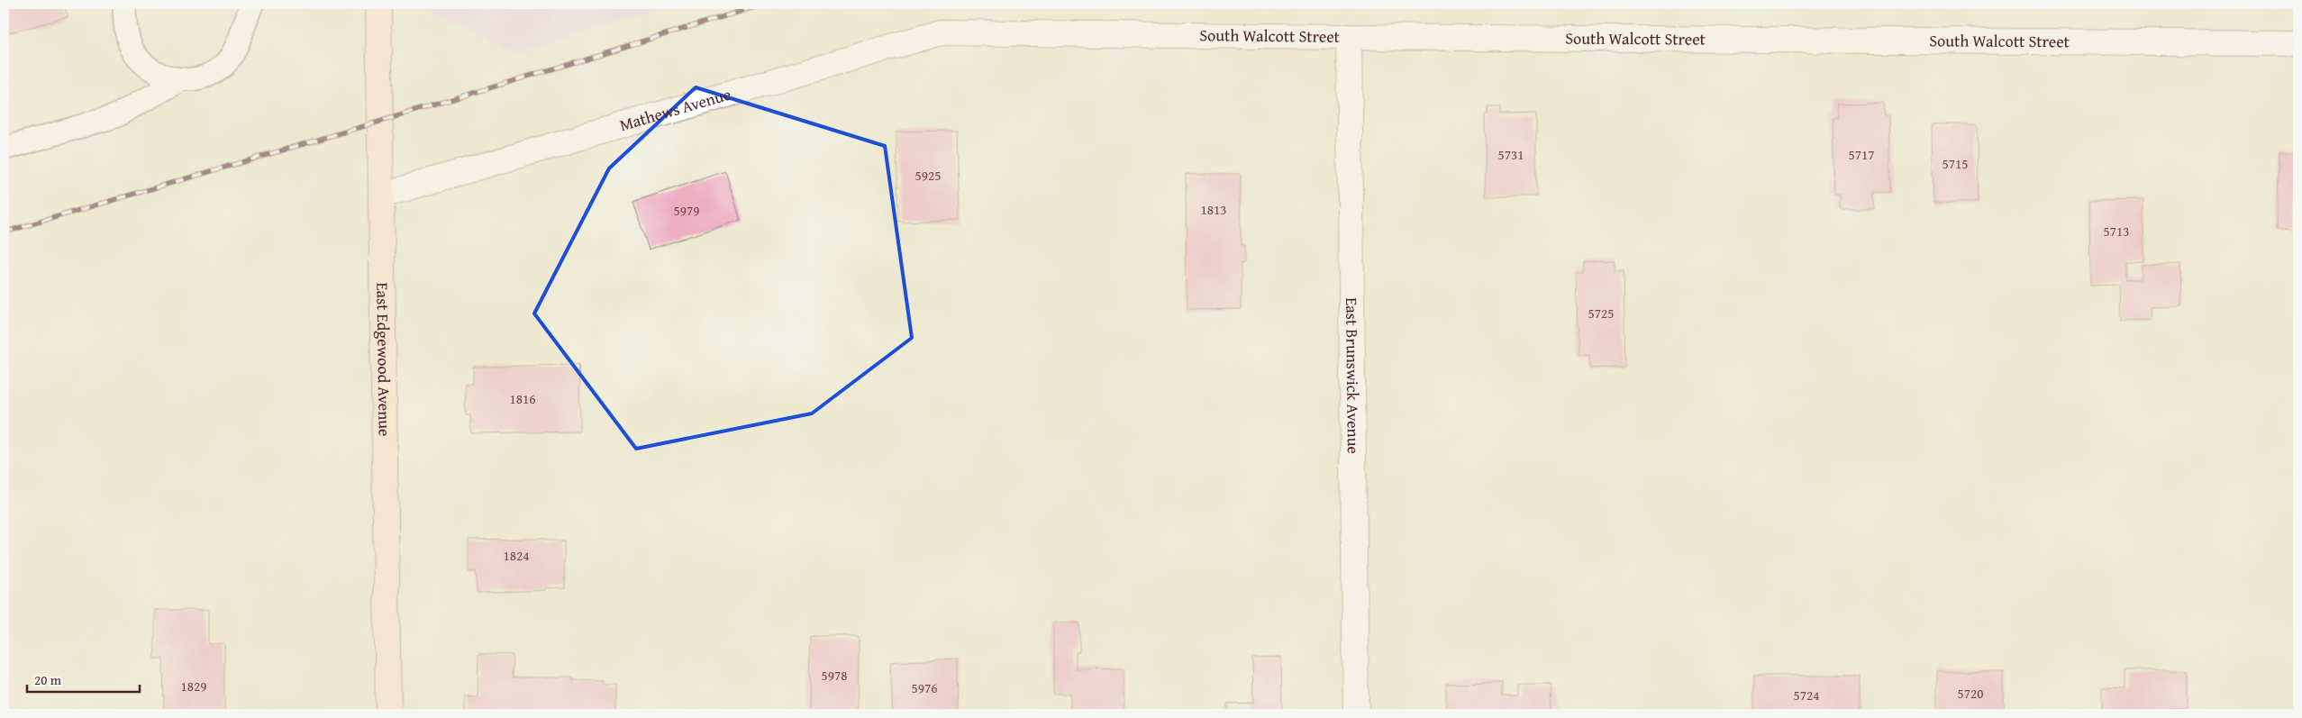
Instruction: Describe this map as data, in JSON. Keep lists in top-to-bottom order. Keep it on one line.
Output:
{"streets":{"main road":["East Edgewood Avenue"],"street":["South Walcott Street","Mathews Avenue","East Brunswick Avenue"]},"crossings":[["South Walcott Street","Mathews Avenue"],["South Walcott Street","East Brunswick Avenue"],["Mathews Avenue","East Edgewood Avenue"]],"house_numbers":["5731","5717","5715","5925","1813","5979","5713","5725","1816","1824","5978","1829","5976","5720","5724"],"scale_bar":"20 m"}
